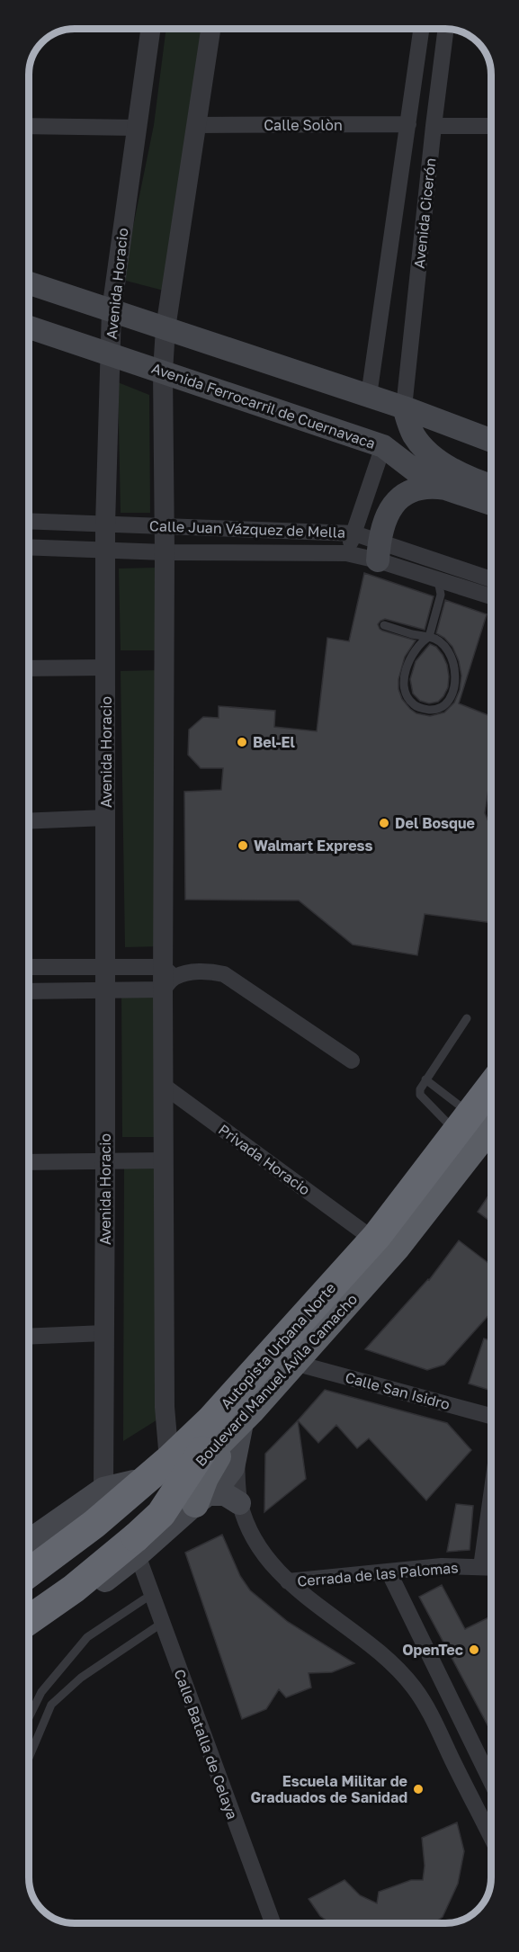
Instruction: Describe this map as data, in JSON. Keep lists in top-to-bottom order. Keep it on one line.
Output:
{"streets":{"highway":["Autopista Urbana Norte","Boulevard Manuel Ávila Camacho"],"main road":["Avenida Ferrocarril de Cuernavaca"],"street":["Calle Solòn","Avenida Cicerón","Avenida Horacio","Calle Juan Vázquez de Mella","Privada Horacio","Calle San Isidro","Cerrada de las Palomas","Calle Batalla de Celaya"]},"crossings":[["Calle Solòn","Avenida Cicerón"],["Avenida Horacio","Avenida Ferrocarril de Cuernavaca"],["Avenida Horacio","Calle Juan Vázquez de Mella"],["Boulevard Manuel Ávila Camacho","Calle San Isidro"],["Boulevard Manuel Ávila Camacho","Calle Batalla de Celaya"]],"places":["Bel-El","Del Bosque","Walmart Express","OpenTec","Escuela Militar de Graduados de Sanidad"]}
